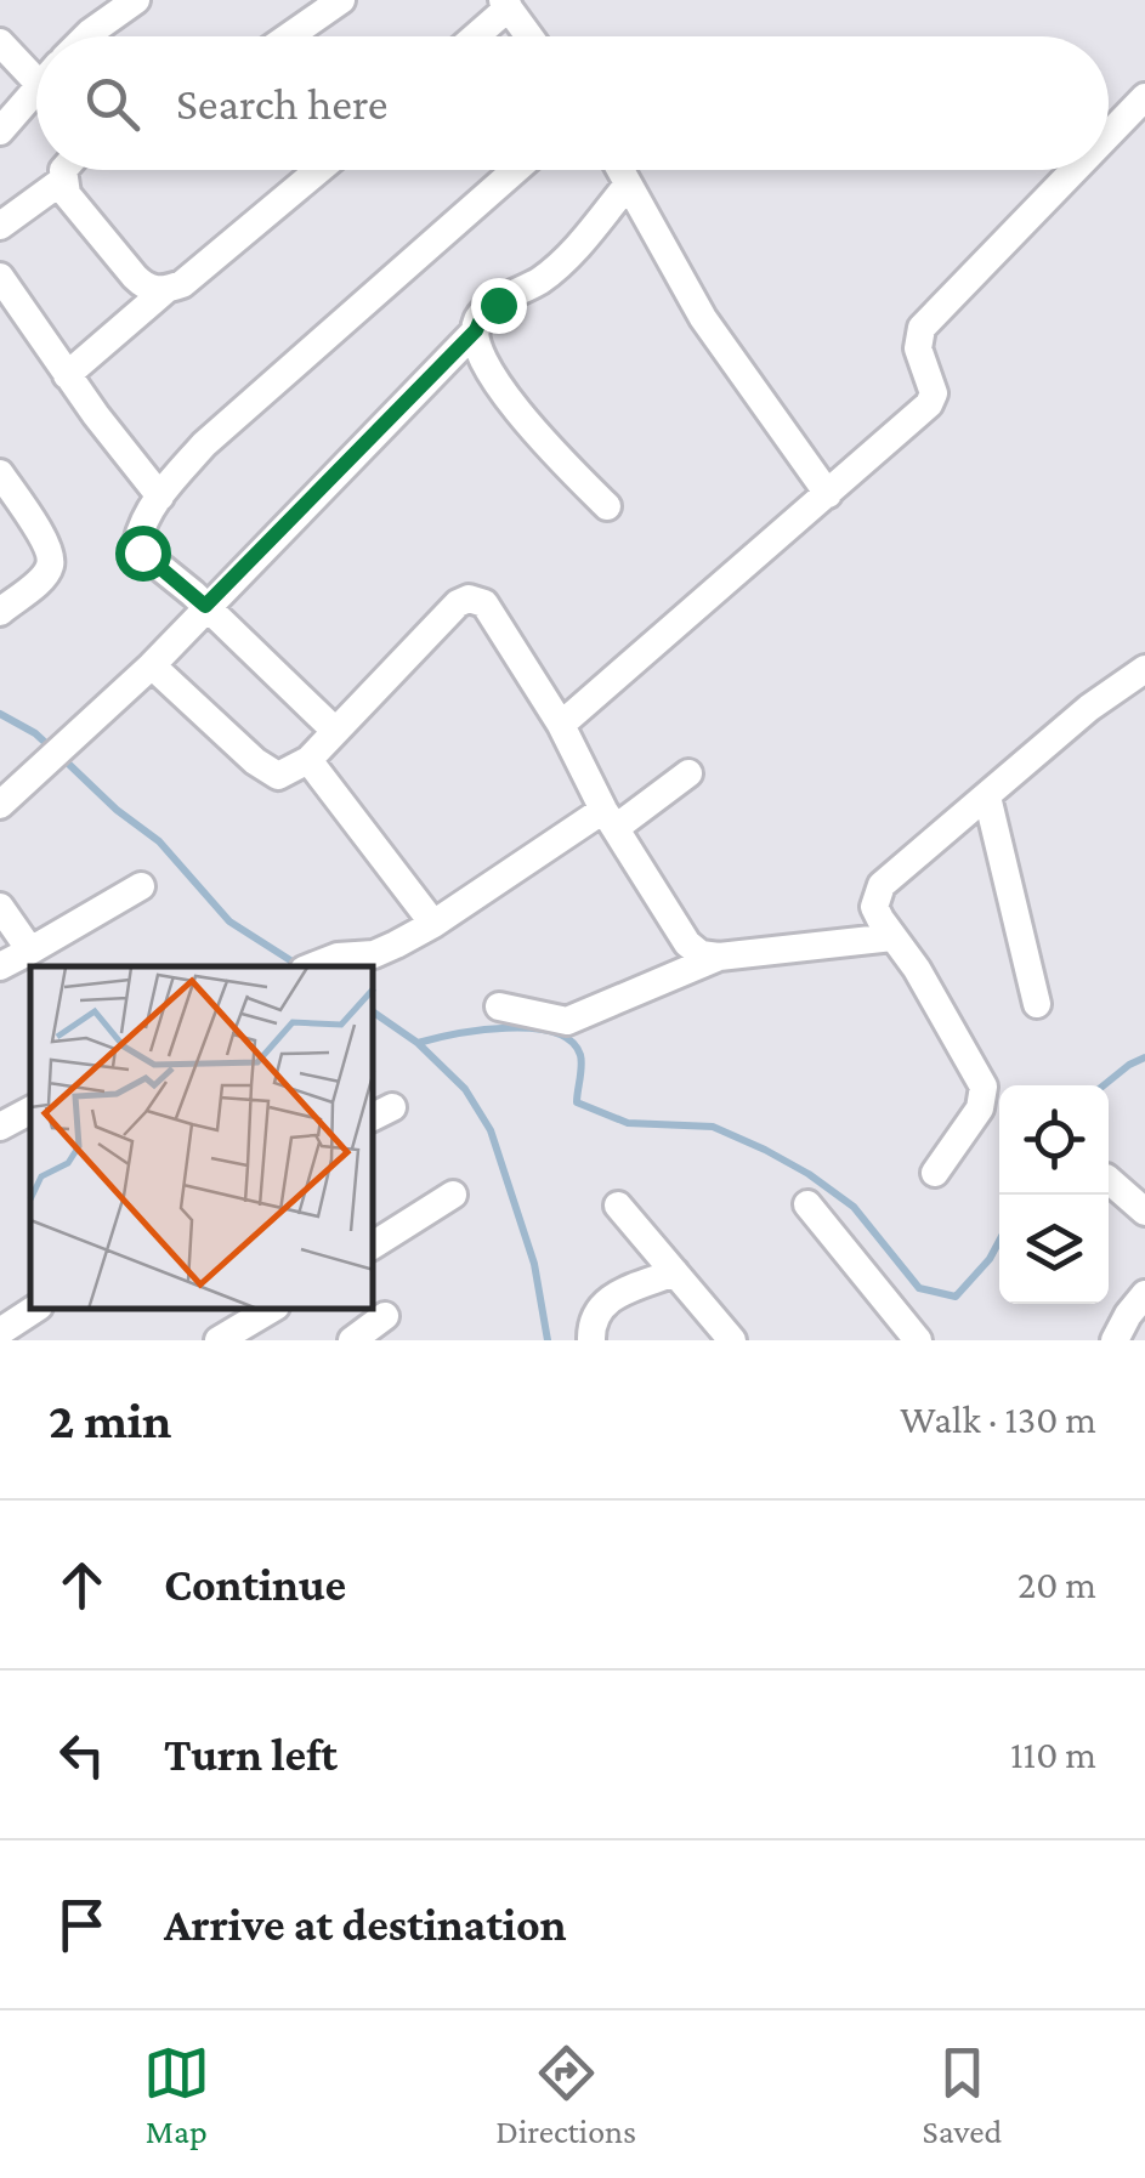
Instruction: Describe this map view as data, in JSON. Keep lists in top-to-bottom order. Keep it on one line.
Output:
{"page":{"search":"Search here","heading":["2 min","Walk · 130 m"],"list":[["Continue","20 m"],["Turn left","110 m"],"Arrive at destination"],"nav":["Map","Directions","Saved"]}}
